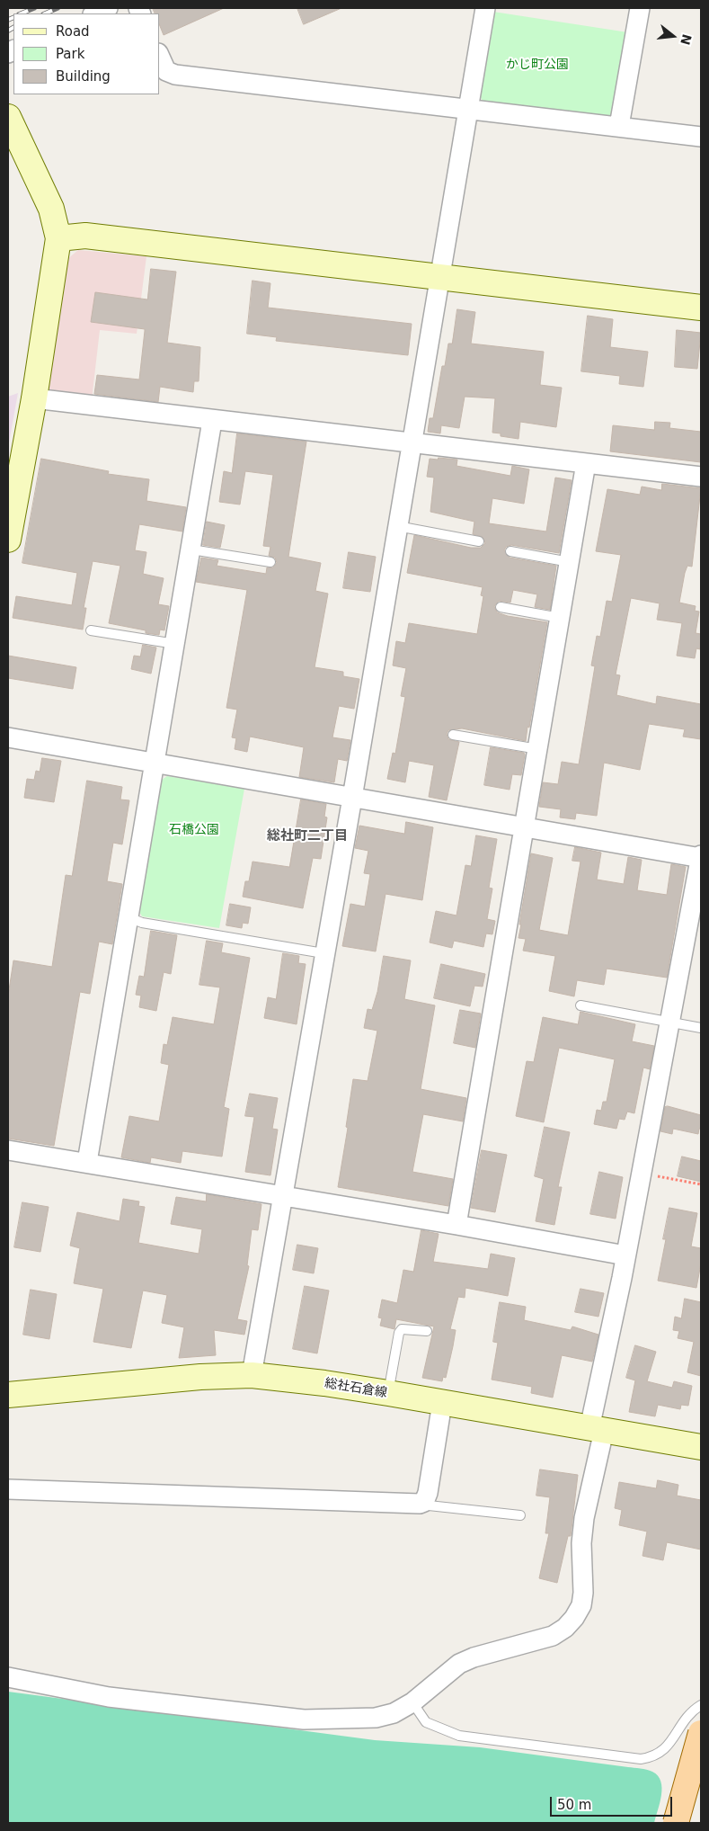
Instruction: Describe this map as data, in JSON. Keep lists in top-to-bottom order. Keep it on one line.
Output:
{"streets":{"street":["総社石倉線"]},"districts":["総社町二丁目"],"parks":["かじ町公園","石橋公園"],"legend":["Road","Park","Building"],"scale_bar":"50 m","north":"right"}
